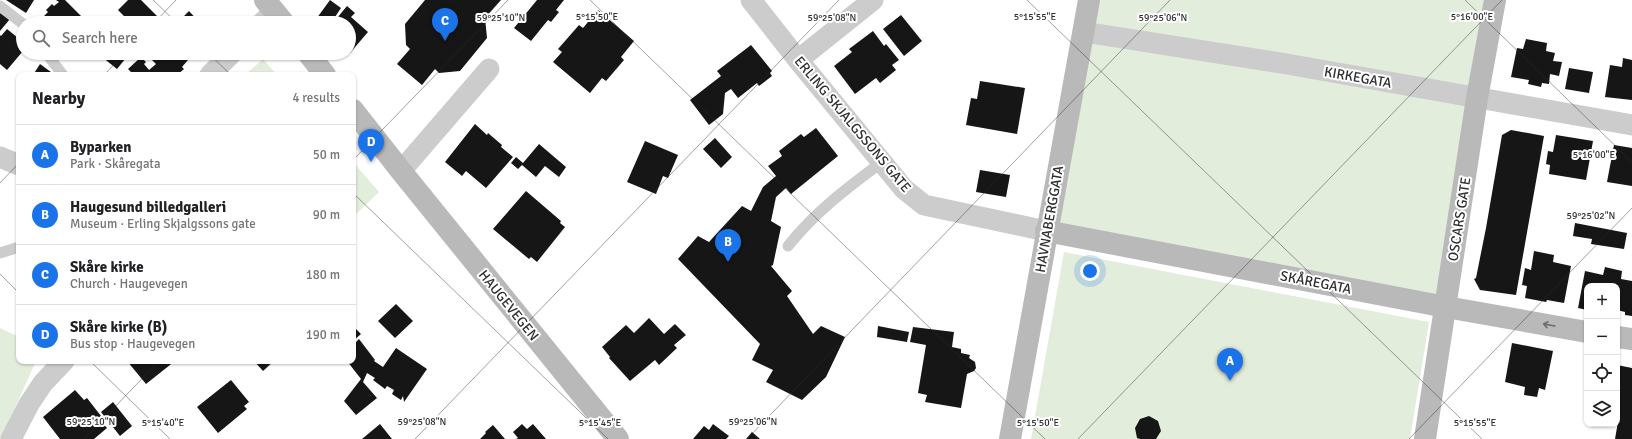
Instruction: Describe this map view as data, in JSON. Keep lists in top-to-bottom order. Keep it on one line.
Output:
{"streets":{"street":["KIRKEGATA","ERLING SKJALGSSONS GATE","HAVNABERGGATA","OSCARS GATE","SKÅREGATA","HAUGEVEGEN"]},"crossings":[["KIRKEGATA","HAVNABERGGATA"],["KIRKEGATA","OSCARS GATE"],["ERLING SKJALGSSONS GATE","HAVNABERGGATA"],["ERLING SKJALGSSONS GATE","SKÅREGATA"],["HAVNABERGGATA","SKÅREGATA"],["OSCARS GATE","SKÅREGATA"]],"page":{"pins":["C","D","B","A"],"search":"Search here","heading":["Nearby","4 results"],"list":[{"mark":"A","name":"Byparken","note":"Park · Skåregata","value":"50 m"},{"mark":"B","name":"Haugesund billedgalleri","note":"Museum · Erling Skjalgssons gate","value":"90 m"},{"mark":"C","name":"Skåre kirke","note":"Church · Haugevegen","value":"180 m"},{"mark":"D","name":"Skåre kirke (B)","note":"Bus stop · Haugevegen","value":"190 m"}],"map_buttons":["+","−"]},"coordinates":["5°16'00\"E","5°15'50\"E","5°15'55\"E","59°25'10\"N","59°25'08\"N","59°25'06\"N","59°25'02\"N","5°15'40\"E","5°15'45\"E"]}
